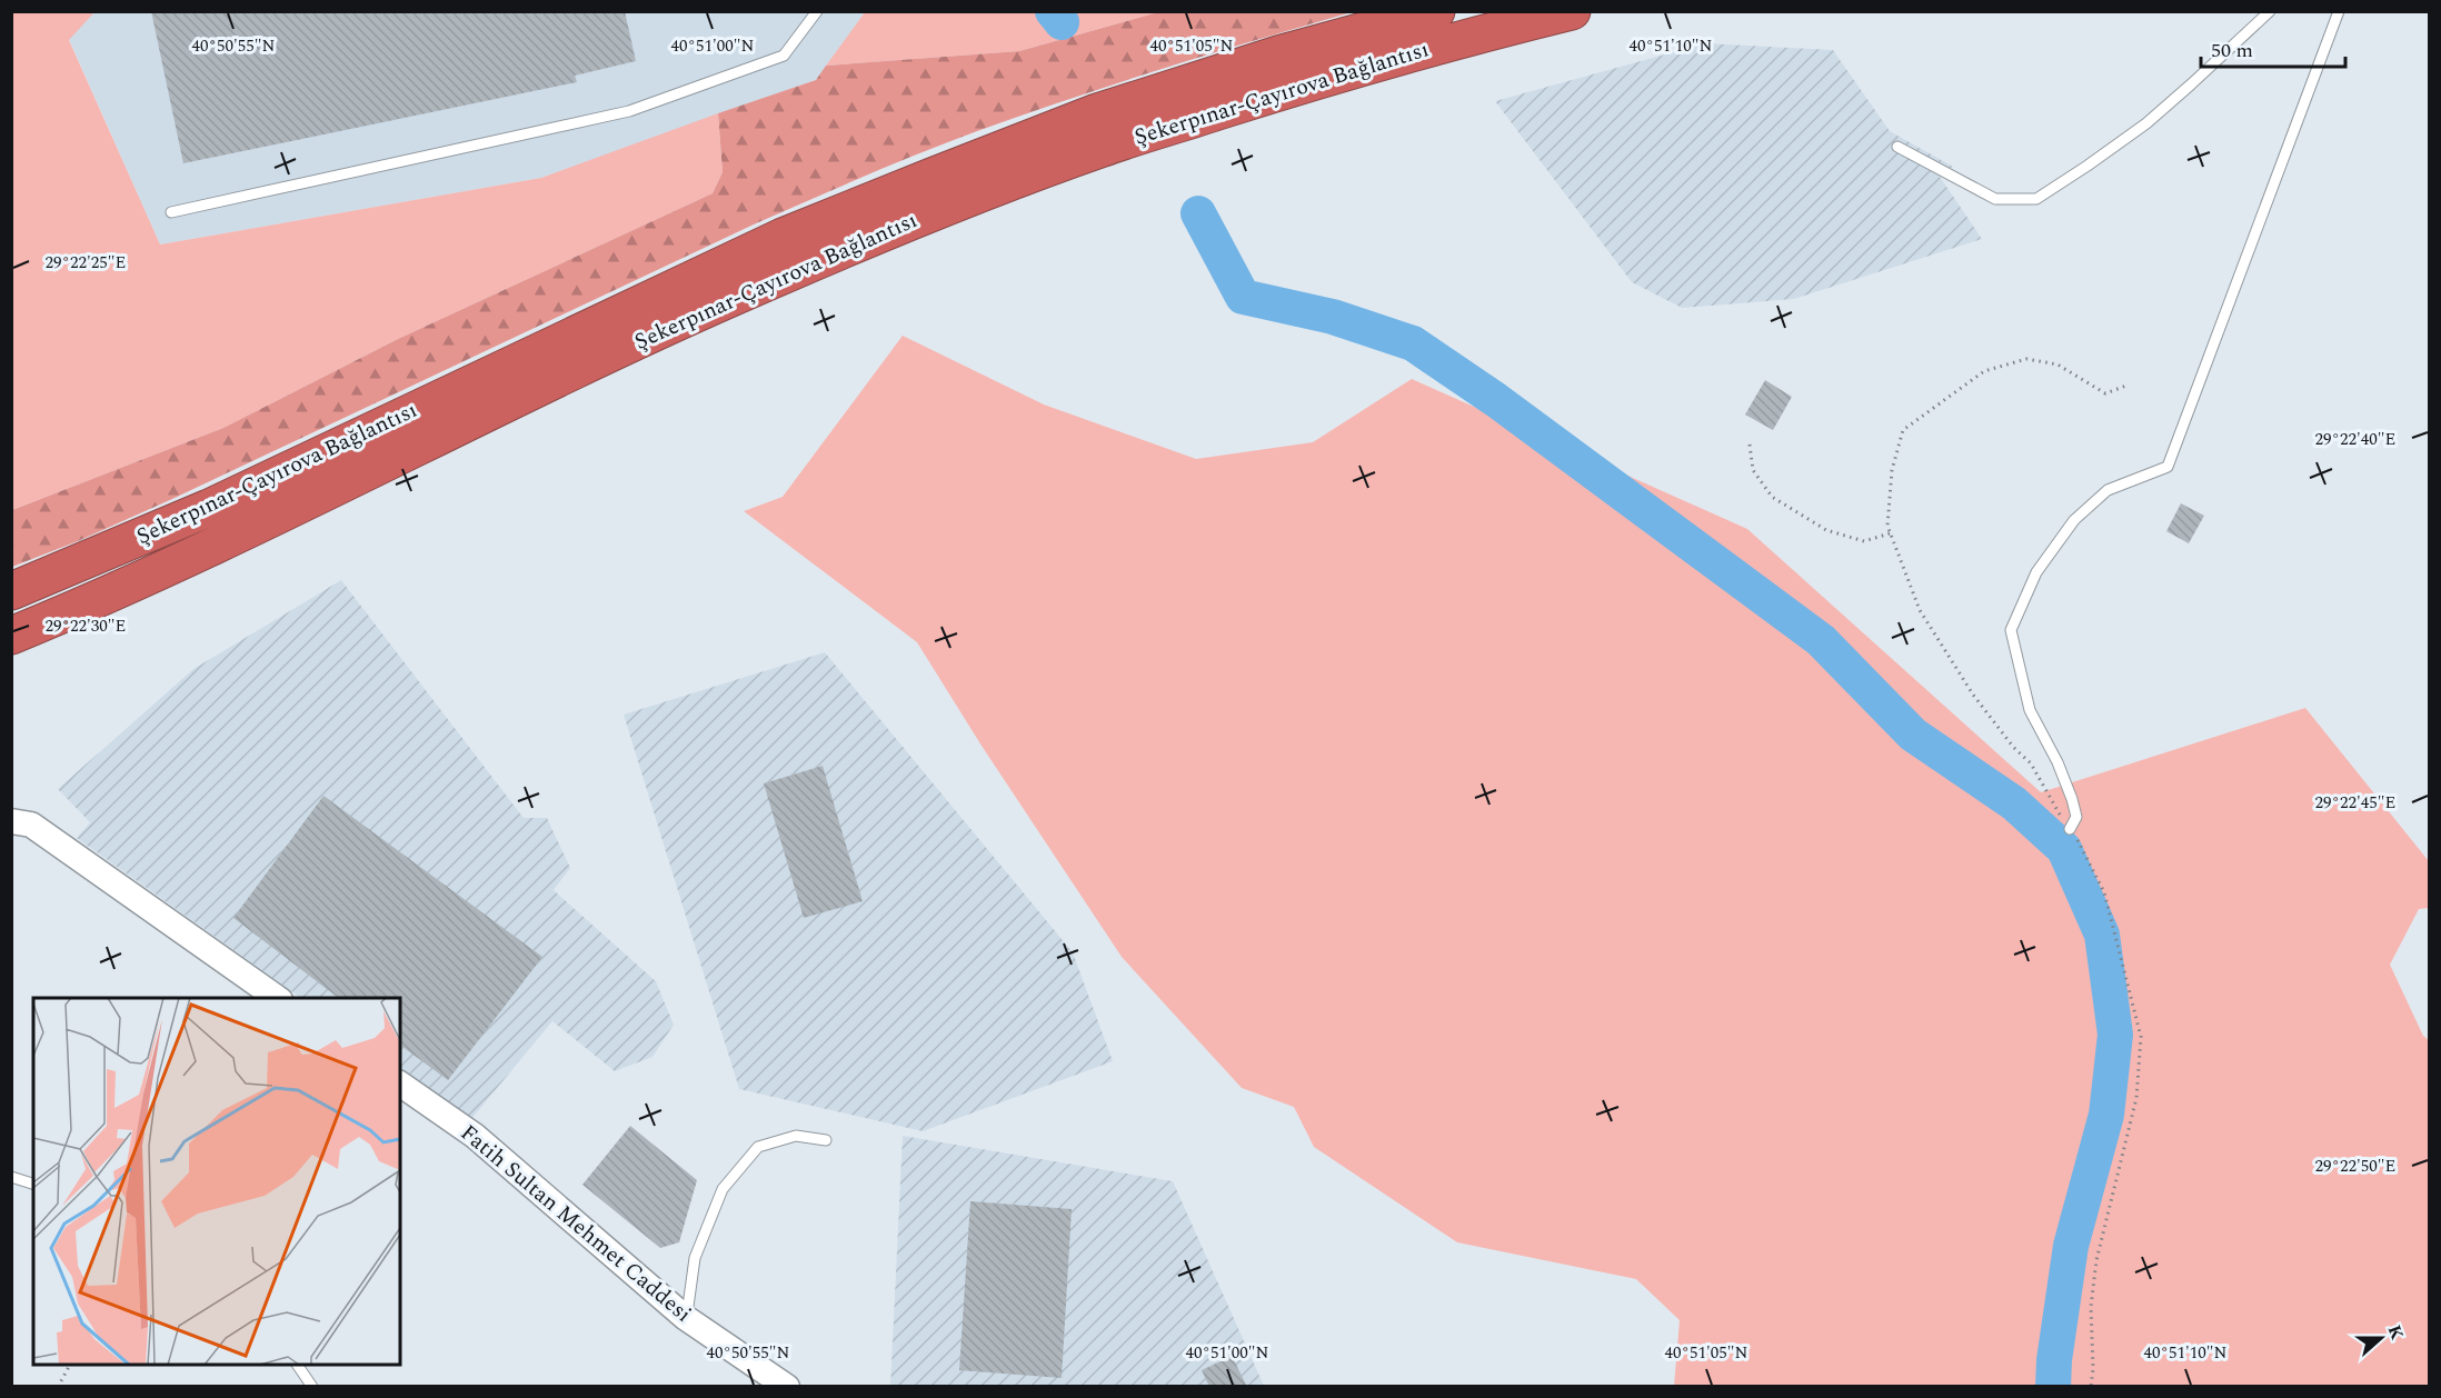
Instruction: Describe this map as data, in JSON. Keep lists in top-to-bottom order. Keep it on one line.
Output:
{"streets":{"highway":["Şekerpınar-Çayırova Bağlantısı"],"street":["Fatih Sultan Mehmet Caddesi"]},"scale_bar":"50 m","north":"right","coordinates":["40°50'55\"N","40°51'00\"N","40°51'05\"N","40°51'10\"N","29°22'25\"E","29°22'40\"E","29°22'30\"E","29°22'45\"E","29°22'50\"E"]}
